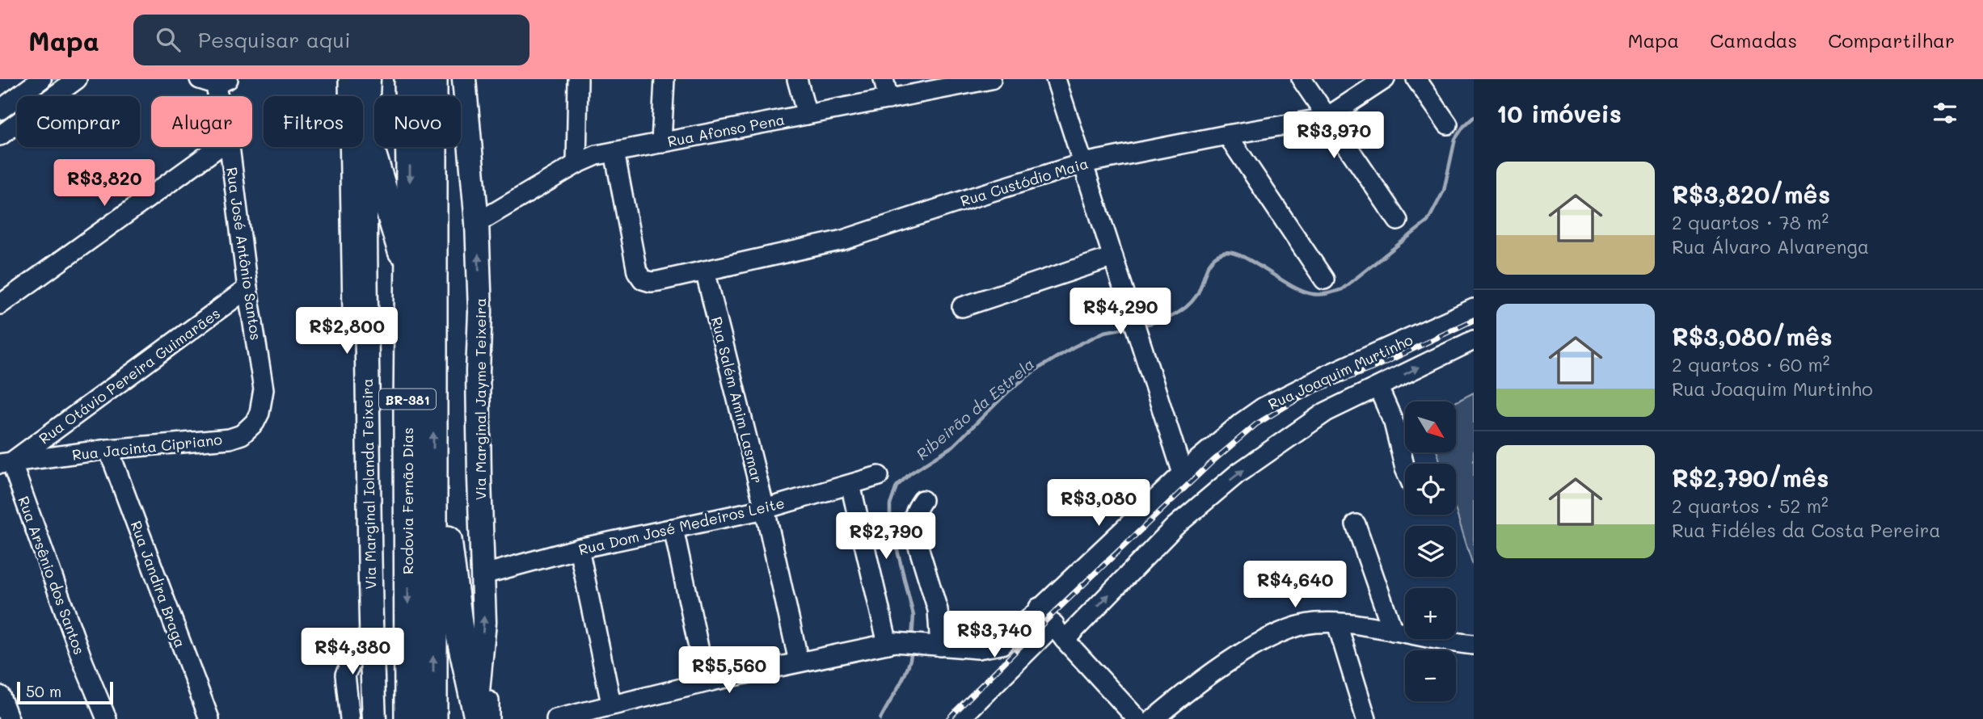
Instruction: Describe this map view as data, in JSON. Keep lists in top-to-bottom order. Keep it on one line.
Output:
{"streets":{"highway":["BR-381","Rodovia Fernão Dias"],"main road":["Via Marginal Jayme Teixeira","Via Marginal Iolanda Teixeira"],"street":["Rua Afonso Pena","Rua Custódio Maia","Rua José Antônio Santos","Rua Joaquim Murtinho","Rua Otávio Pereira Guimarães","Rua Salém Amim Lasmar","Rua Jacinta Cipriano","Rua Dom José Medeiros Leite","Rua Arsênio dos Santos","Rua Jandira Braga"]},"crossings":[["Rua Afonso Pena","Rua Custódio Maia"],["Rua Afonso Pena","Via Marginal Jayme Teixeira"],["Rua Custódio Maia","Rua Salém Amim Lasmar"],["Rua José Antônio Santos","Rua Otávio Pereira Guimarães"],["Rua José Antônio Santos","Rua Jacinta Cipriano"],["Rua Joaquim Murtinho","Rua Salém Amim Lasmar"],["Rua Otávio Pereira Guimarães","Rua Jacinta Cipriano"],["Rua Otávio Pereira Guimarães","Rua Arsênio dos Santos"],["Via Marginal Jayme Teixeira","Rua Dom José Medeiros Leite"],["Rua Salém Amim Lasmar","Rua Dom José Medeiros Leite"],["Rua Jacinta Cipriano","Rua Arsênio dos Santos"],["Rua Jacinta Cipriano","Rua Jandira Braga"]],"one_way":["Via Marginal Jayme Teixeira"],"water":["Ribeirão da Estrela"],"scale_bar":"50 m","north":"bottom right","page":{"header":"Mapa","search":"Pesquisar aqui","nav":["Mapa","Camadas","Compartilhar"],"heading":"10 imóveis","chip":["Comprar","Alugar","Filtros","Novo"],"price":["R$3,970","R$3,820","R$4,290","R$2,800","R$3,080","R$2,790","R$4,640","R$3,740","R$4,380","R$5,560"],"list":[{"name":"R$3,820/mês","note":"2 quartos · 78 m² · Rua Álvaro Alvarenga"},{"name":"R$3,080/mês","note":"2 quartos · 60 m² · Rua Joaquim Murtinho"},{"name":"R$2,790/mês","note":"2 quartos · 52 m² · Rua Fidéles da Costa Pereira"}],"map_buttons":["+","−"],"scale":"50 m"}}
